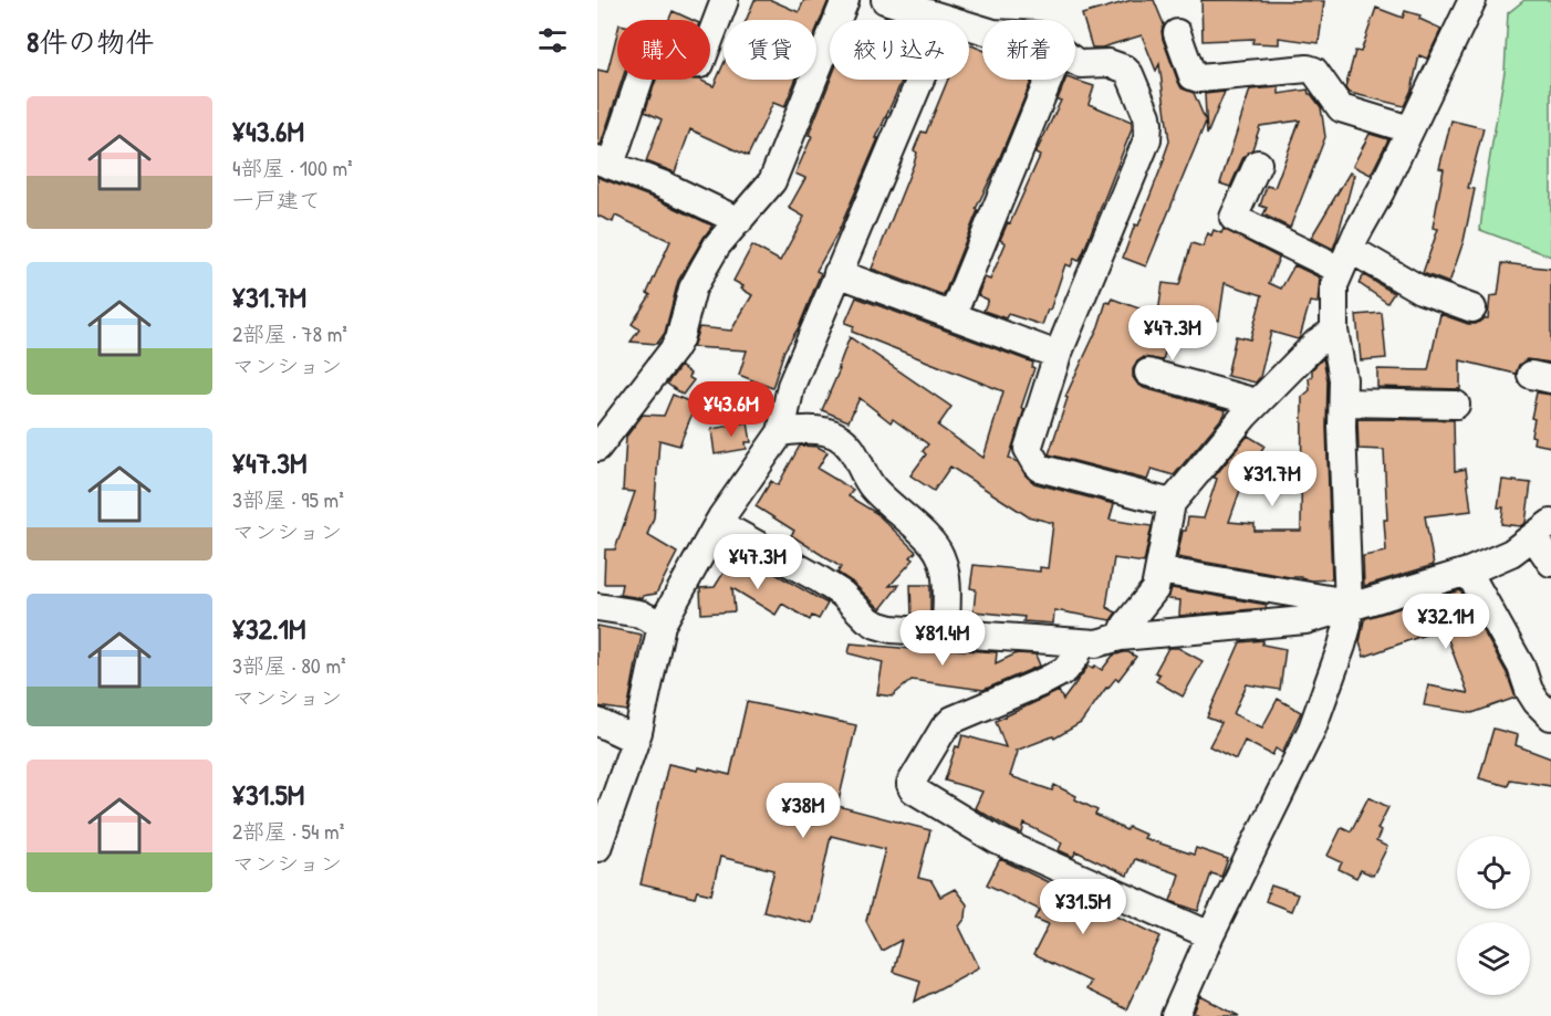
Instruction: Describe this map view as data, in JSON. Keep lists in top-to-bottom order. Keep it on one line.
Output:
{"page":{"heading":"8件の物件","chip":["購入","賃貸","絞り込み","新着"],"list":[{"name":"¥43.6M","note":"4部屋 · 100 m² · 一戸建て"},{"name":"¥31.7M","note":"2部屋 · 78 m² · マンション"},{"name":"¥47.3M","note":"3部屋 · 95 m² · マンション"},{"name":"¥32.1M","note":"3部屋 · 80 m² · マンション"},{"name":"¥31.5M","note":"2部屋 · 54 m² · マンション"}],"price":["¥47.3M","¥43.6M","¥31.7M","¥47.3M","¥32.1M","¥81.4M","¥38M","¥31.5M"]}}
